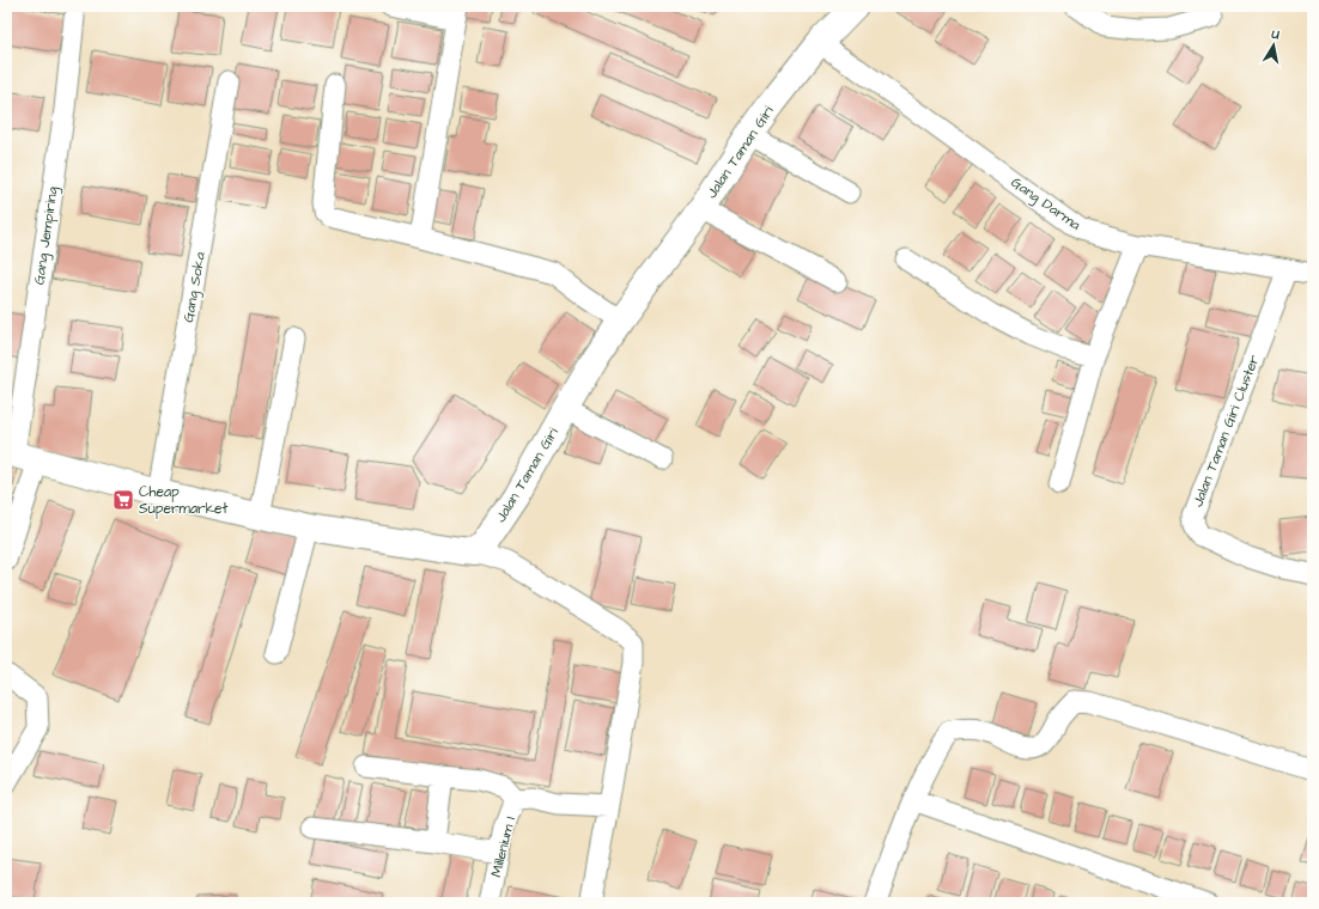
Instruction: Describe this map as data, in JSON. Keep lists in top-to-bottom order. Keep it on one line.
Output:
{"streets":{"street":["Jalan Taman Giri","Gang Darma","Gang Jempiring","Gang Soka","Jalan Taman Giri Cluster","Millenium 1"]},"crossings":[["Jalan Taman Giri","Gang Darma"],["Gang Darma","Jalan Taman Giri Cluster"]],"places":{"supermarket":["Cheap Supermarket"]},"north":"top"}
